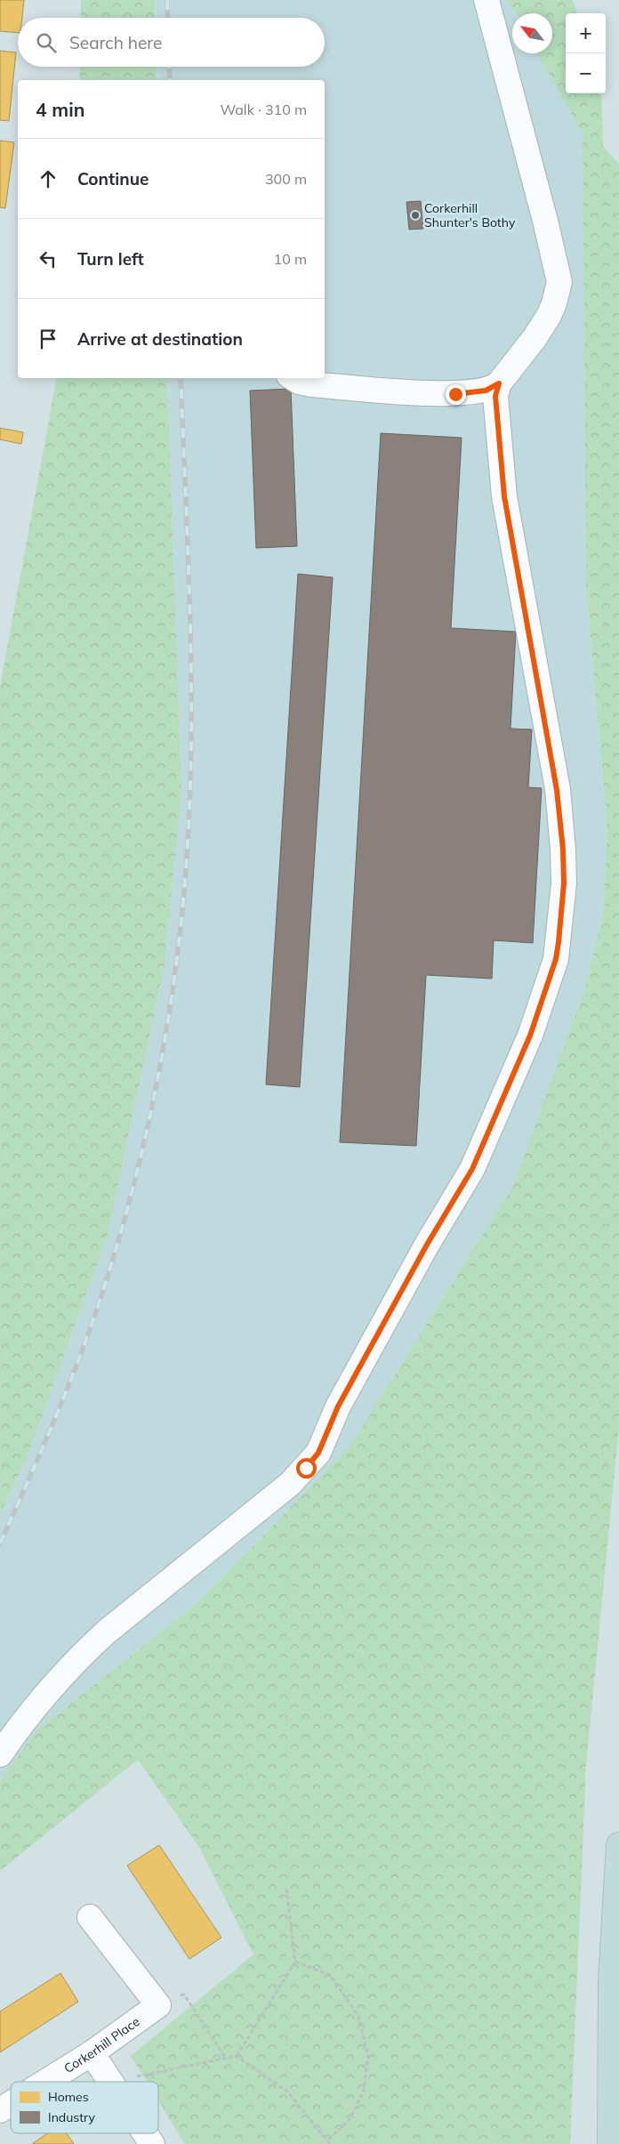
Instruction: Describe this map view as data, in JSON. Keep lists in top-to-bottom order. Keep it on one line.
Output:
{"streets":{"street":["Corkerhill Place"]},"places":["Corkerhill Shunter's Bothy"],"legend":["Homes","Industry"],"north":"top left","page":{"map_buttons":["+","−"],"search":"Search here","heading":["4 min","Walk · 310 m"],"list":[["Continue","300 m"],["Turn left","10 m"],"Arrive at destination"]}}
